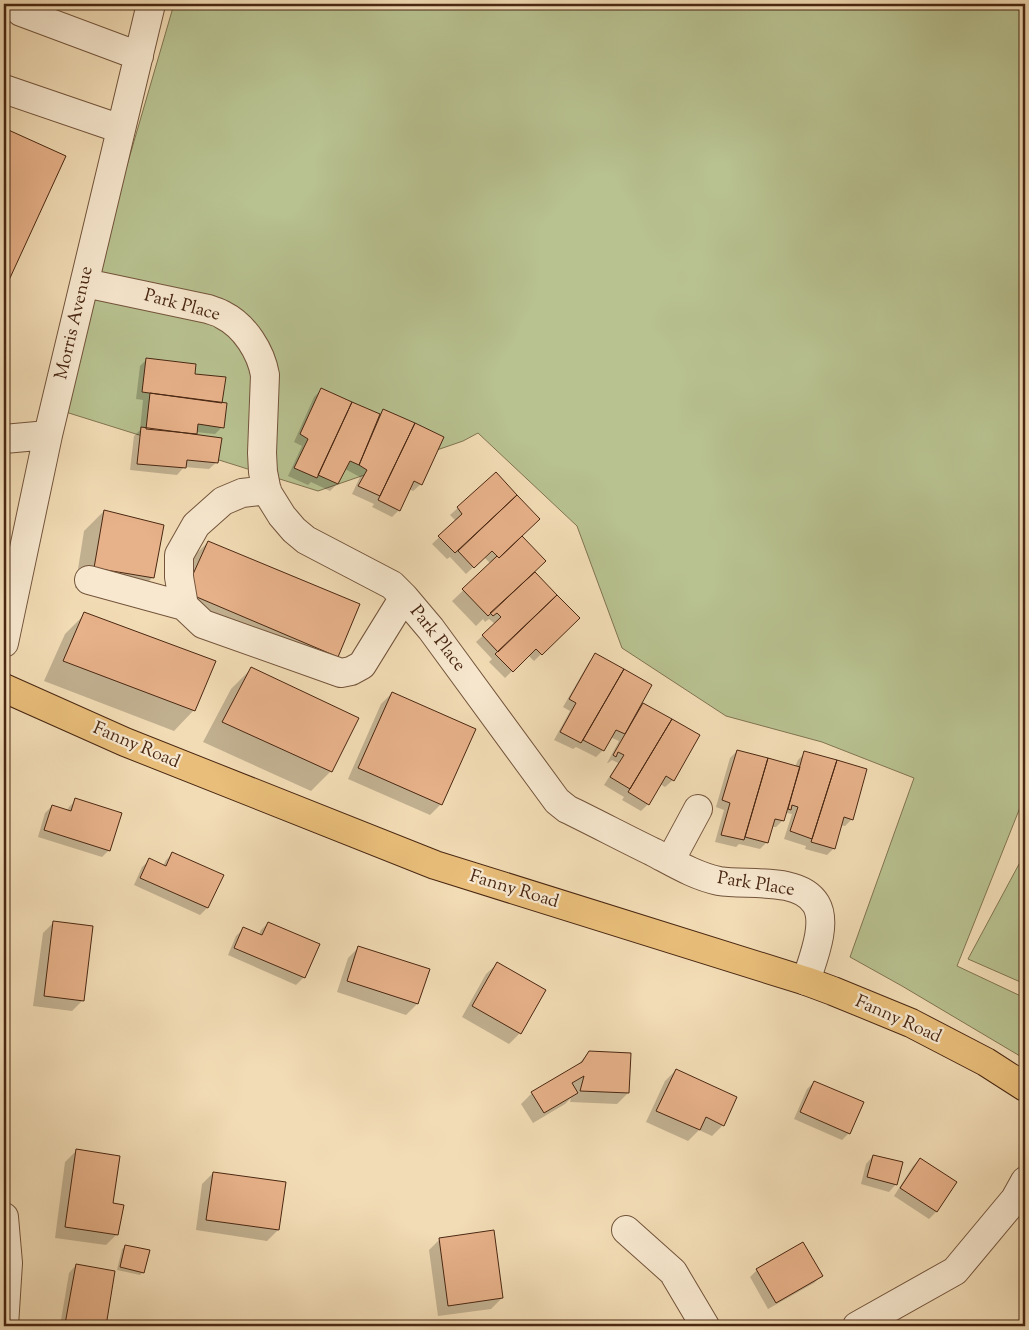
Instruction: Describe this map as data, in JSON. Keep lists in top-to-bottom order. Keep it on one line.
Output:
{"streets":{"main road":["Fanny Road"],"street":["Park Place","Morris Avenue"]},"crossings":[["Park Place","Morris Avenue"],["Park Place","Fanny Road"]]}
